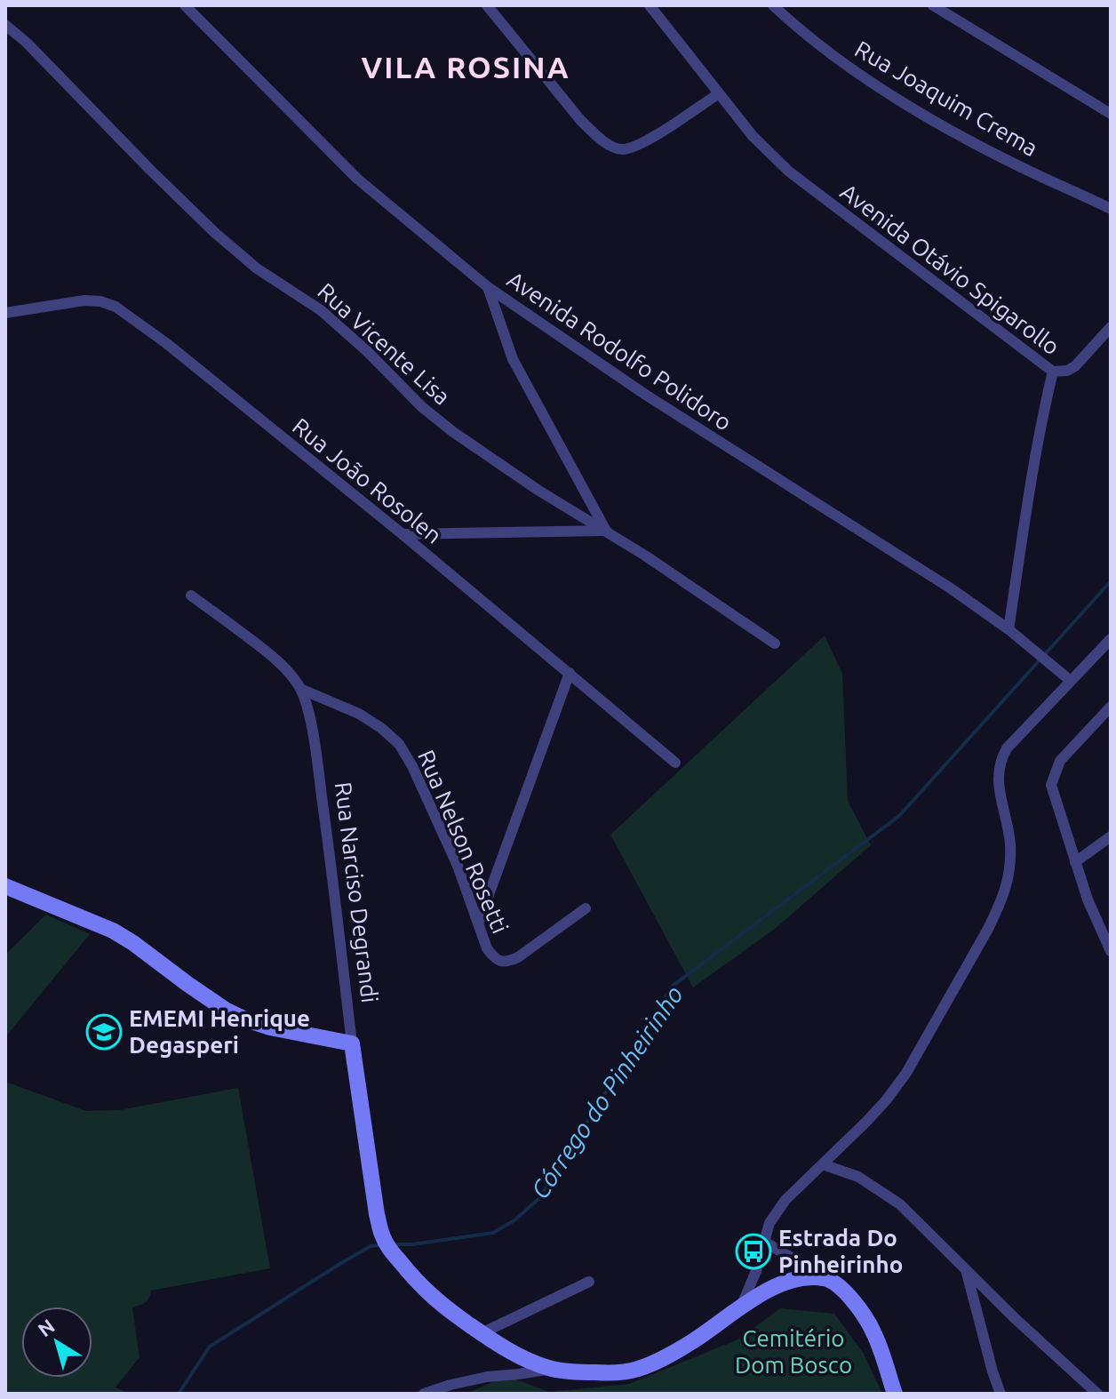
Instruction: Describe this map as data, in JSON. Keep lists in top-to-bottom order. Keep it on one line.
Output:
{"streets":{"main road":["Rua Narciso Degrandi"],"street":["Rua Joaquim Crema","Avenida Otávio Spigarollo","Rua Vicente Lisa","Avenida Rodolfo Polidoro","Rua João Rosolen","Rua Nelson Rosetti"]},"crossings":[["Avenida Otávio Spigarollo","Avenida Rodolfo Polidoro"],["Rua Nelson Rosetti","Rua Narciso Degrandi"]],"districts":["VILA ROSINA"],"water":["Córrego do Pinheirinho"],"parks":["Cemitério Dom Bosco"],"places":{"school or university":["EMEMI Henrique Degasperi"],"bus stop":["Estrada Do Pinheirinho"]},"north":"top left"}
